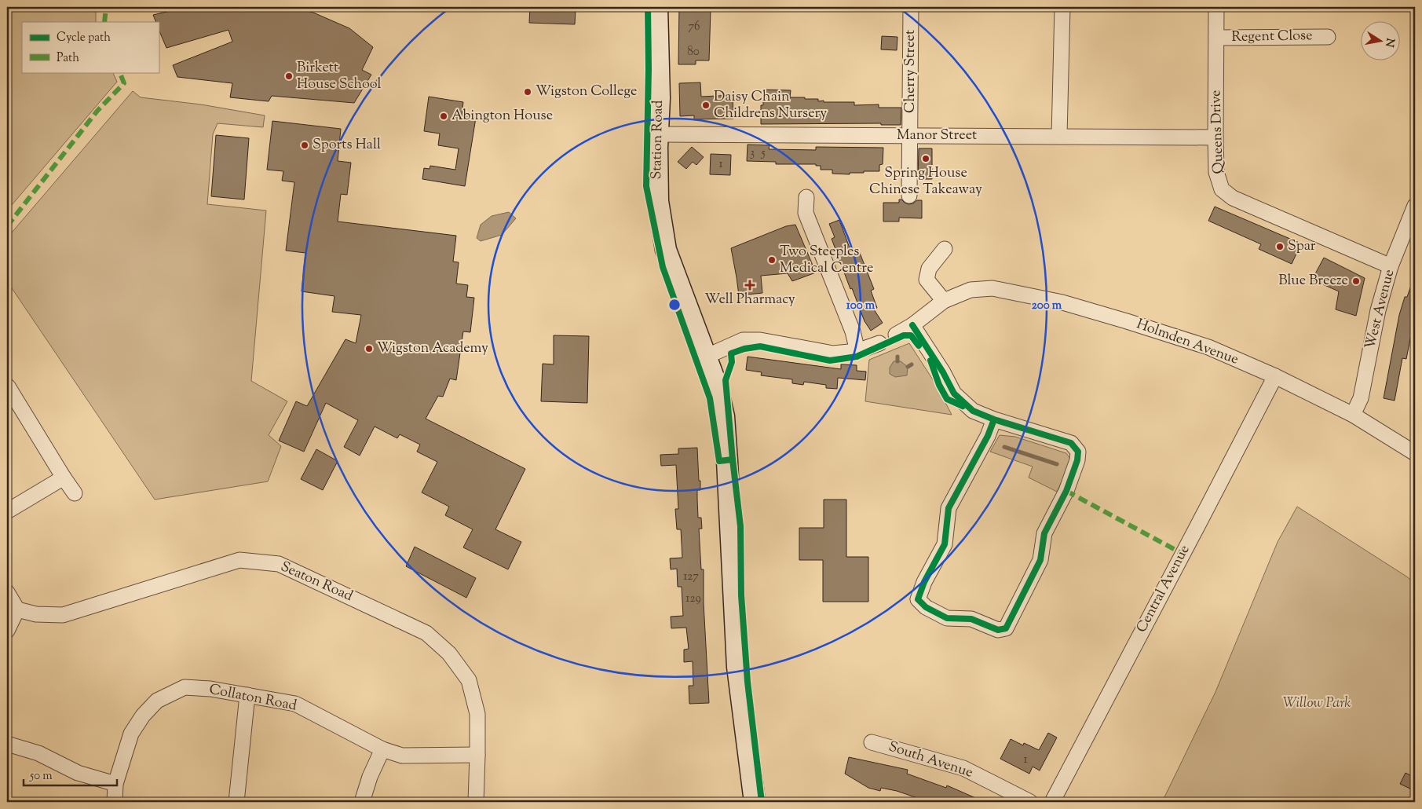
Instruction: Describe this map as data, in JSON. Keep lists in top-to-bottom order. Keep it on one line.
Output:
{"streets":{"main road":["Station Road"],"street":["Regent Close","Cherry Street","Queens Drive","Manor Street","West Avenue","Holmden Avenue","Seaton Road","Central Avenue","Collaton Road","South Avenue"]},"crossings":[["Regent Close","Queens Drive"],["Cherry Street","Manor Street"],["Queens Drive","Manor Street"],["Queens Drive","West Avenue"],["Manor Street","Station Road"],["West Avenue","Holmden Avenue"],["Holmden Avenue","Central Avenue"],["Seaton Road","Collaton Road"]],"parks":["Willow Park"],"places":{"other":["Birkett House School","Wigston College","Daisy Chain Childrens Nursery","Abington House","Sports Hall","Spring House Chinese Takeaway","Spar","Two Steeples Medical Centre","Blue Breeze","Wigston Academy"],"health":["Well Pharmacy"]},"house_numbers":["76","80","3","5","1","127","129","1"],"legend":["Cycle path","Path"],"scale_bar":"50 m","north":"right","rings":["100 m","200 m"]}
